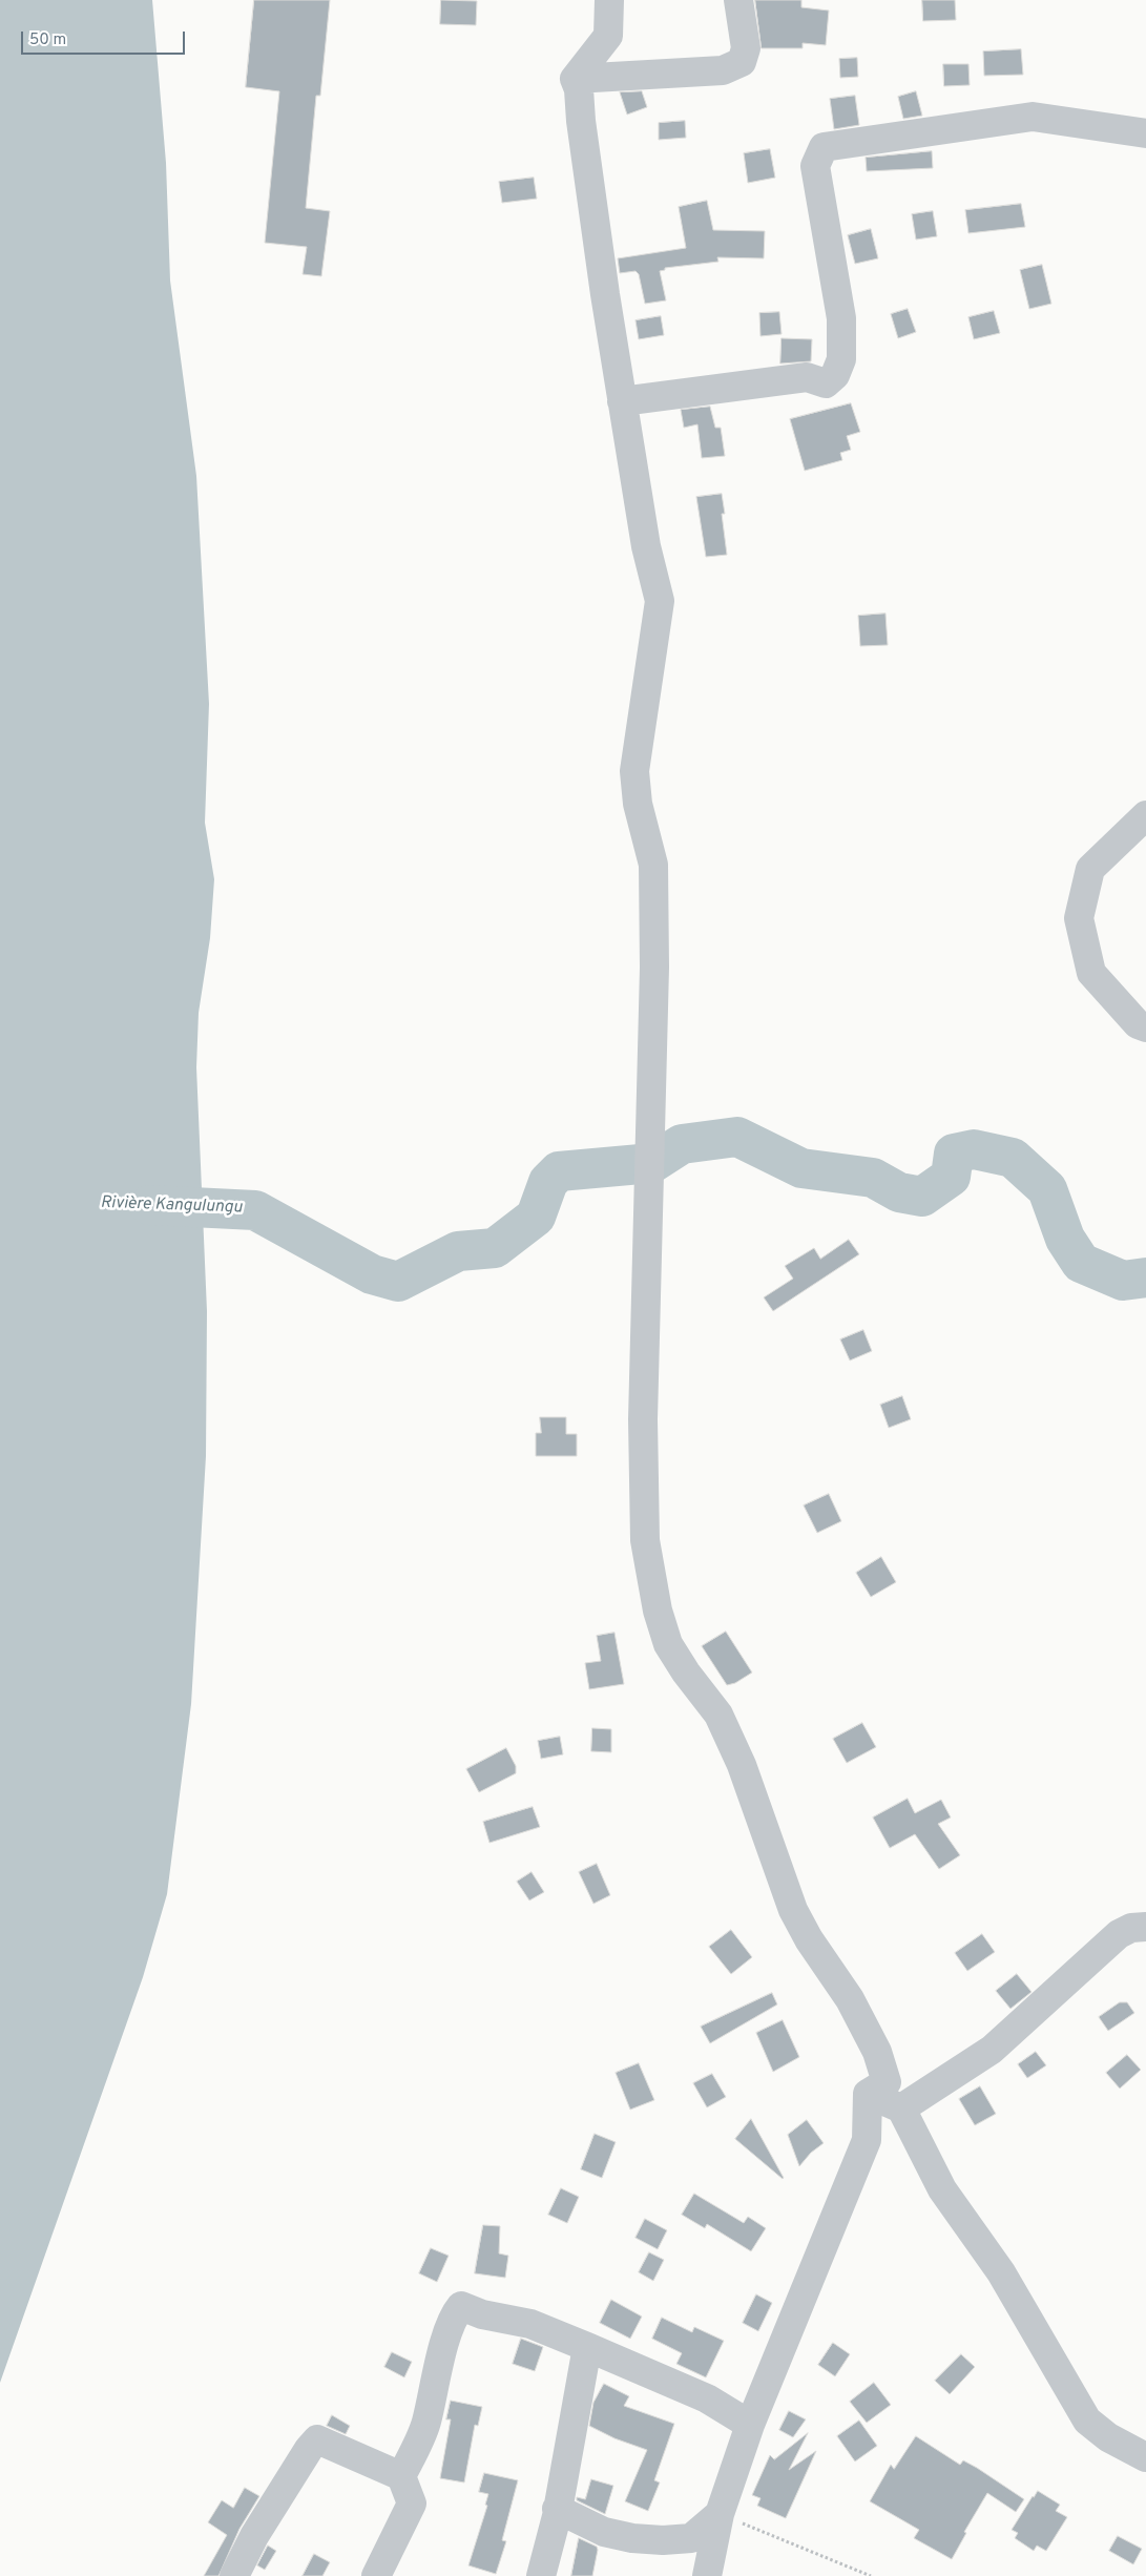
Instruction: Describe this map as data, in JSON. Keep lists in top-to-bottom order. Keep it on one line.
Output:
{"water":["Rivière Kangulungu"],"scale_bar":"50 m"}
